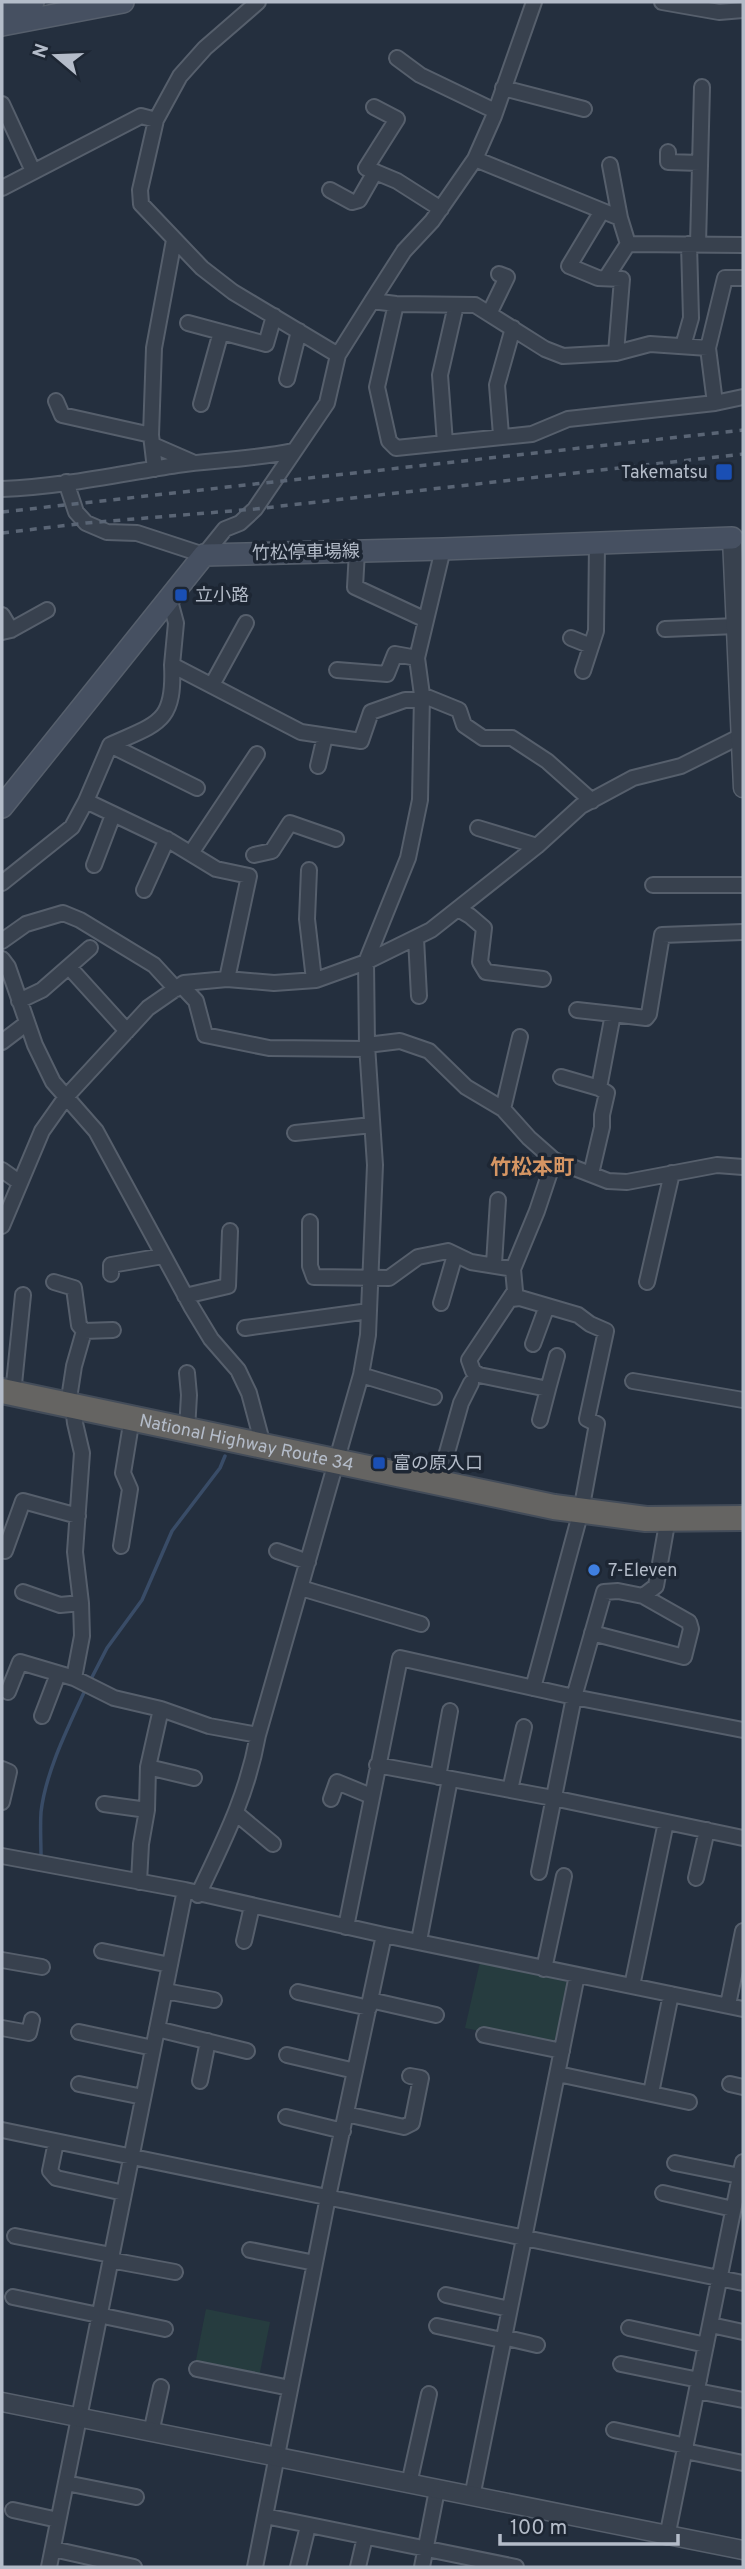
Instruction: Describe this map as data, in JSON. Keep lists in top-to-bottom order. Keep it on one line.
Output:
{"streets":{"highway":["National Highway Route 34"],"main road":["竹松停車場線"]},"districts":["竹松本町"],"places":{"transit":["Takematsu","立小路","富の原入口"],"other":["7-Eleven"]},"scale_bar":"100 m","north":"left"}
